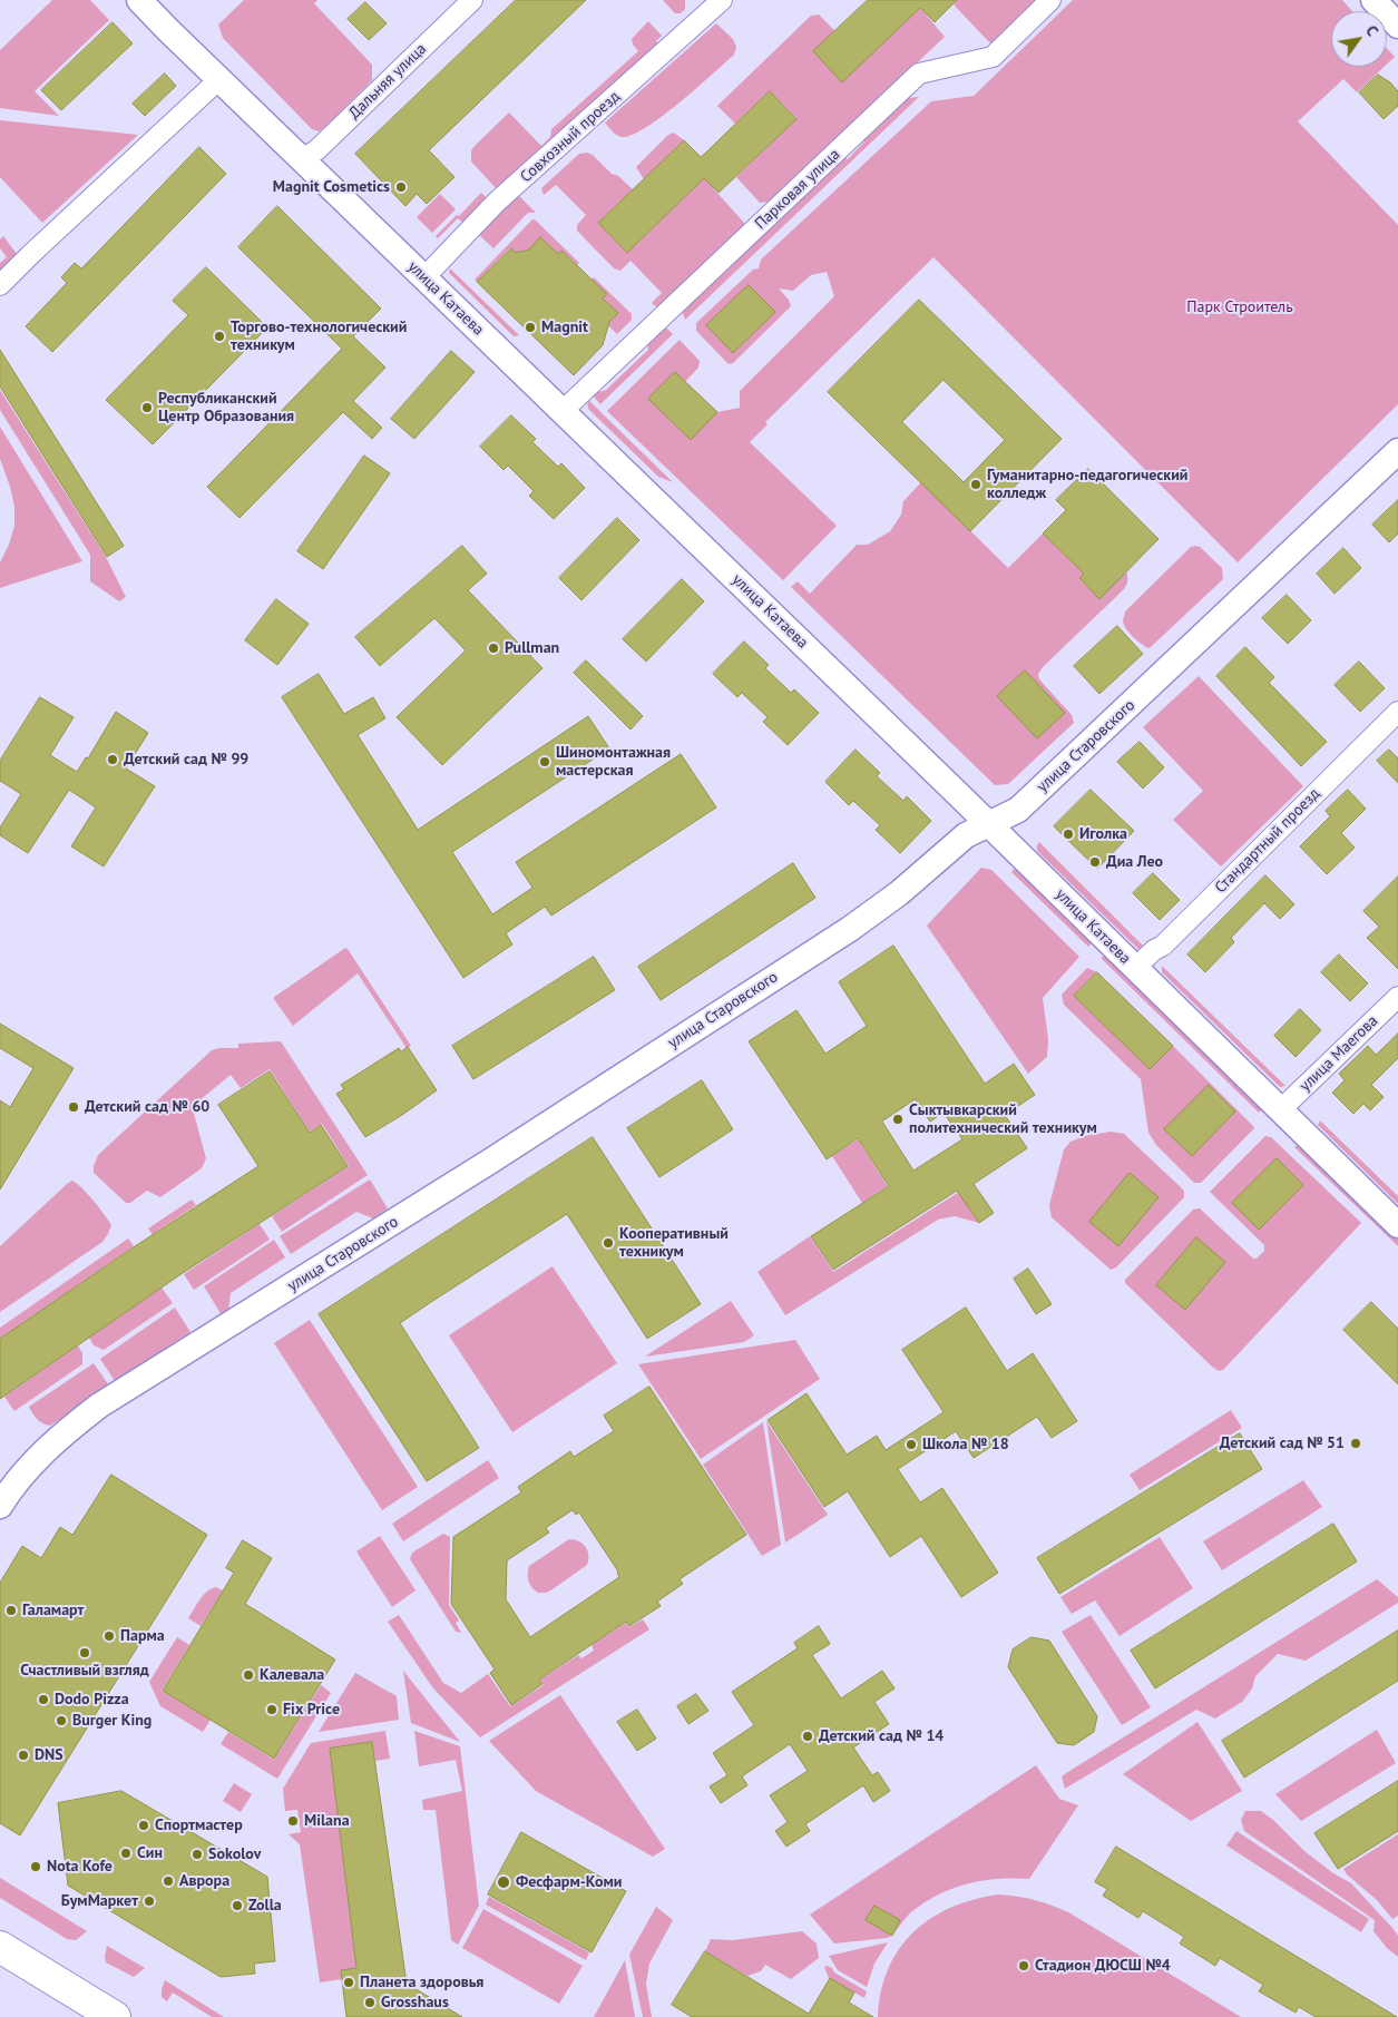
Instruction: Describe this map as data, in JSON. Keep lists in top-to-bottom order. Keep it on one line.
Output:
{"streets":{"street":["Дальняя улица","Совхозный проезд","Парковая улица","улица Катаева","улица Старовского","Стандартный проезд","улица Маегова"]},"crossings":[["Дальняя улица","улица Катаева"],["Совхозный проезд","улица Катаева"],["Парковая улица","улица Катаева"],["улица Катаева","улица Старовского"],["улица Катаева","Стандартный проезд"],["улица Катаева","улица Маегова"]],"parks":["Парк Строитель"],"places":["Magnit Cosmetics","Magnit","Торгово-технологический техникум","Республиканский Центр Образования","Гуманитарно-педагогический колледж","Pullman","Детский сад № 99","Шиномонтажная мастерская","Иголка","Диа Лео","Детский сад № 60","Сыктывкарский политехнический техникум","Кооперативный техникум","Детский сад № 51","Школа № 18","Галамарт","Парма","Счастливый взгляд","Калевала","Dodo Pizza","Fix Price","Burger King","Детский сад № 14","DNS","Milana","Спортмастер","Син","Sokolov","Nota Kofe","Аврора","Фесфарм-Коми","БумМаркет","Zolla","Стадион ДЮСШ №4","Планета здоровья","Grosshaus"],"north":"top right"}
